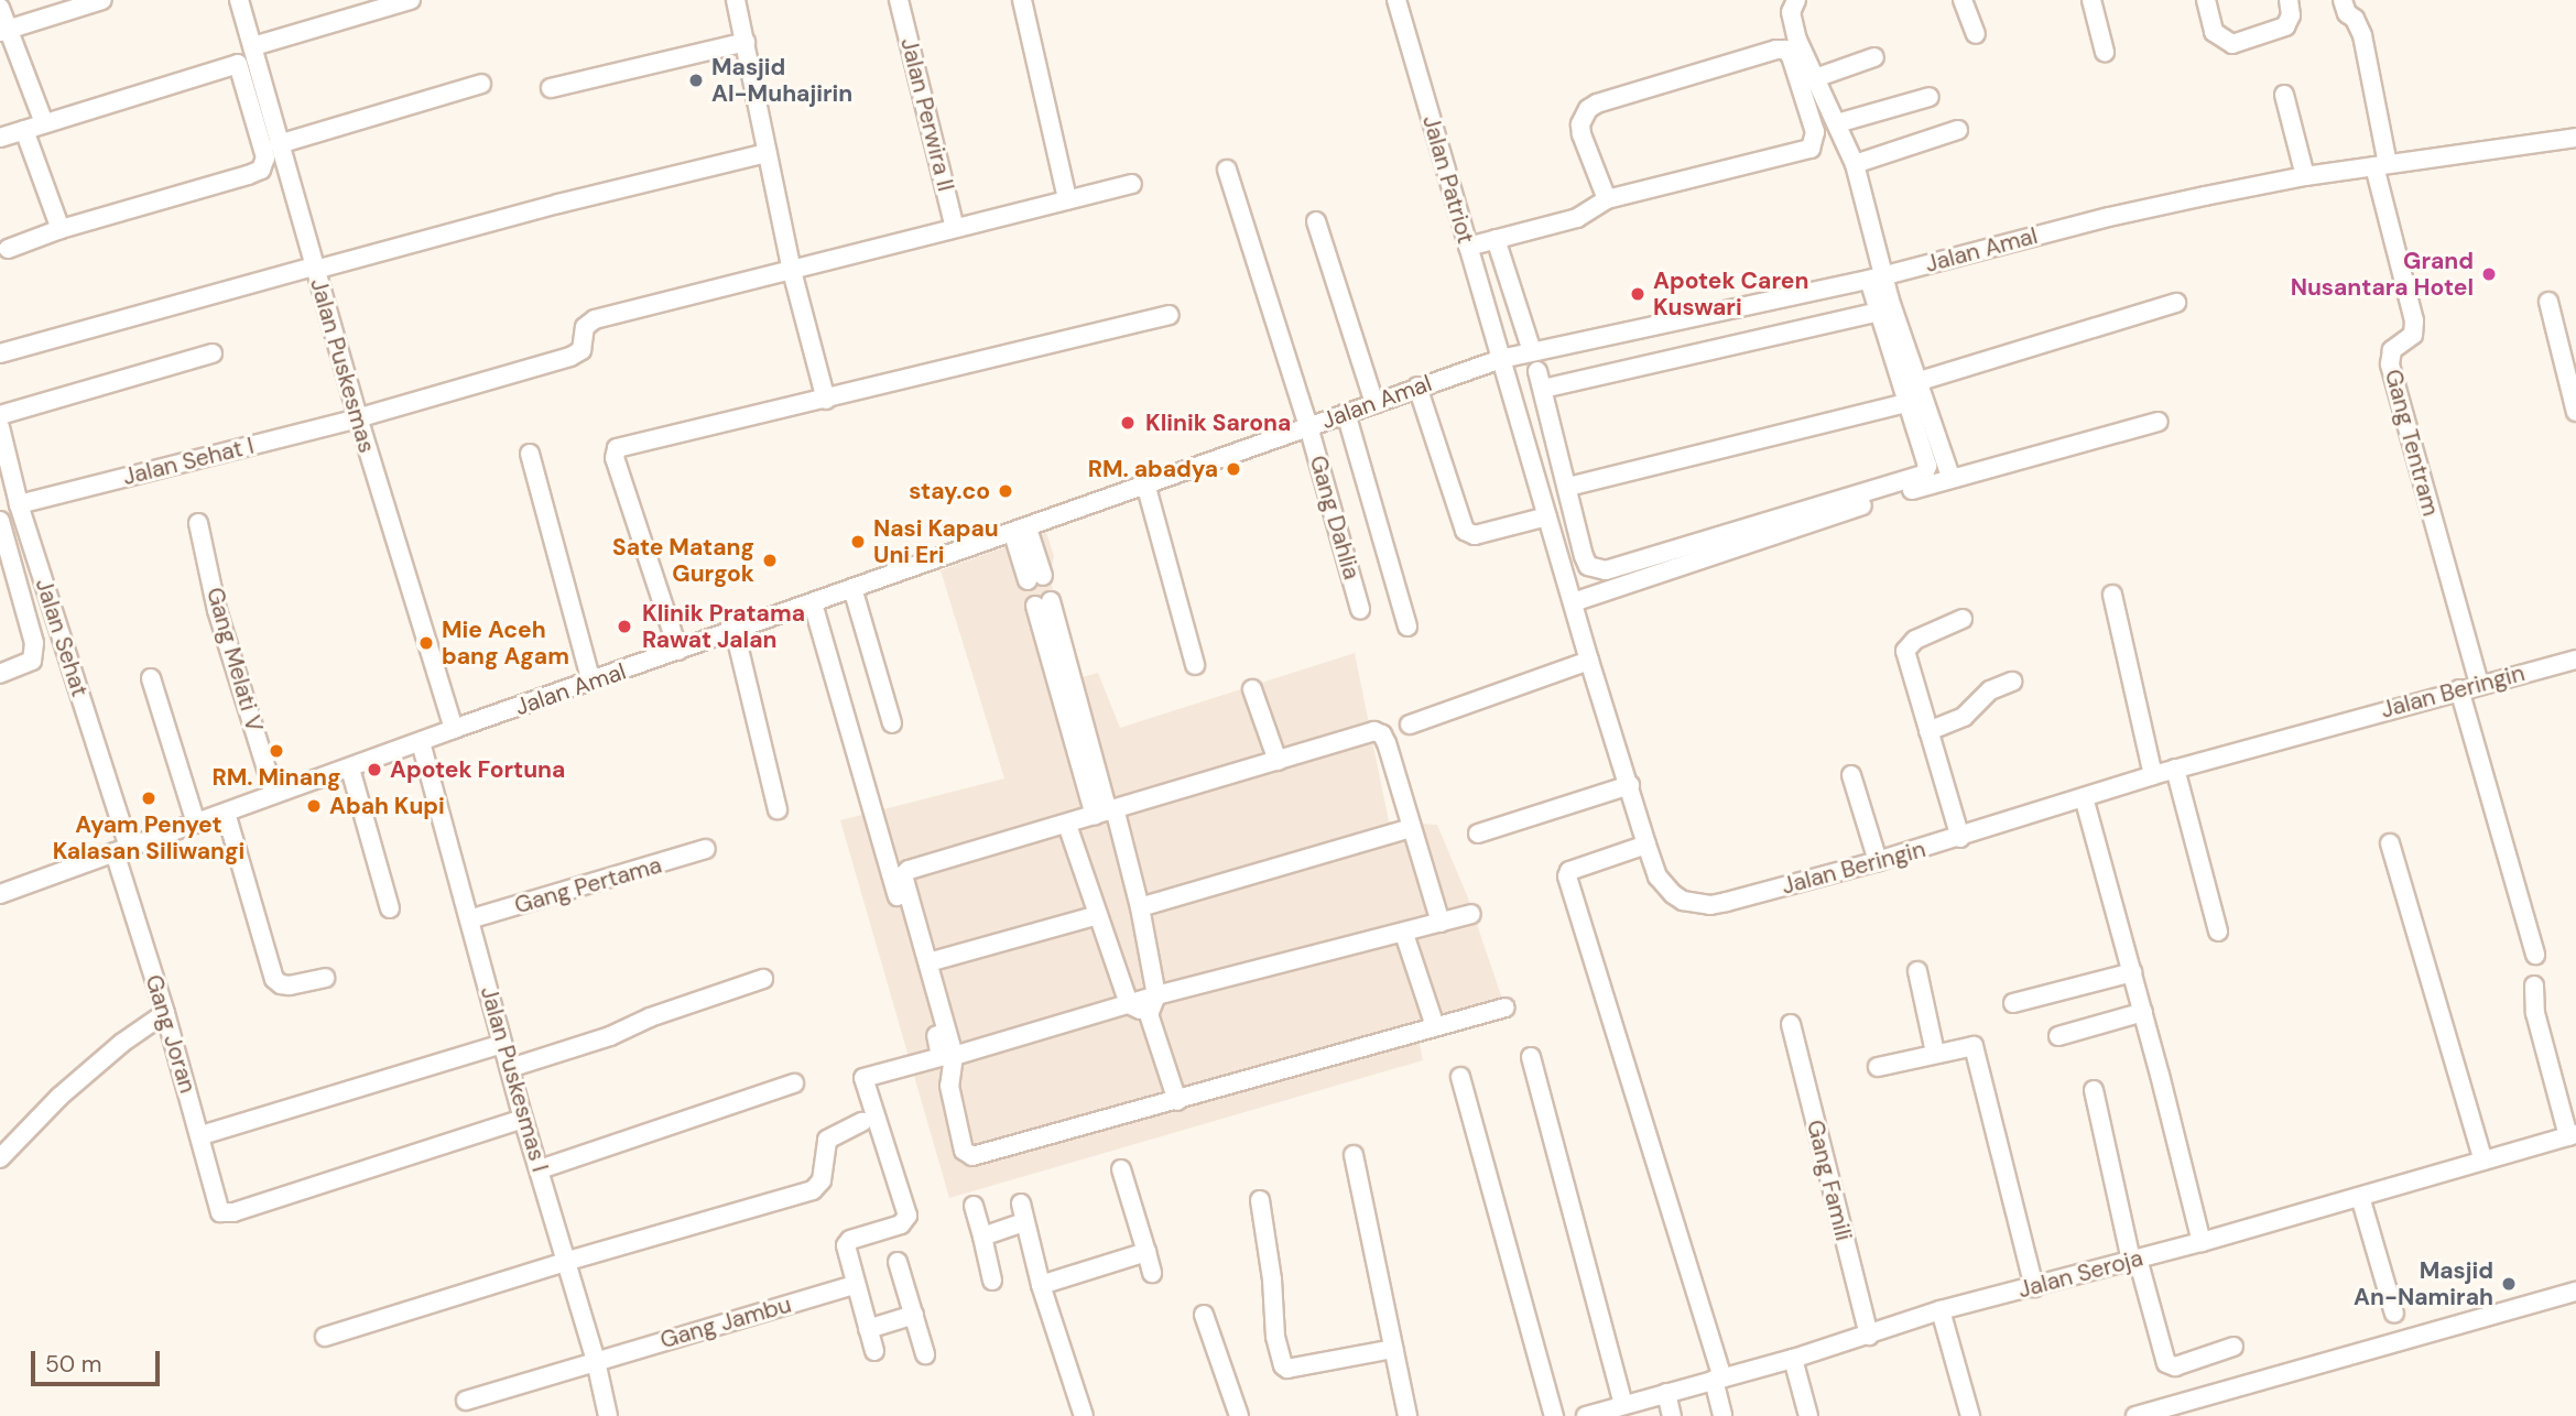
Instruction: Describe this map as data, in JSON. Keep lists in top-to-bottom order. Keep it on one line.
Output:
{"streets":{"street":["Jalan Perwira II","Jalan Patriot","Jalan Amal","Jalan Puskesmas","Gang Tentram","Jalan Sehat I","Gang Dahlia","Jalan Sehat","Gang Melati V","Jalan Beringin","Gang Pertama","Gang Joran","Jalan Puskesmas I","Gang Famili","Jalan Seroja","Gang Jambu"]},"crossings":[["Jalan Perwira II","Jalan Sehat I"],["Jalan Patriot","Jalan Amal"],["Jalan Patriot","Jalan Beringin"],["Jalan Amal","Jalan Puskesmas"],["Jalan Amal","Gang Tentram"],["Jalan Amal","Gang Dahlia"],["Jalan Amal","Jalan Sehat"],["Jalan Amal","Gang Melati V"],["Jalan Amal","Jalan Beringin"],["Jalan Amal","Gang Joran"],["Jalan Amal","Jalan Puskesmas I"],["Jalan Puskesmas","Jalan Sehat I"],["Gang Tentram","Jalan Beringin"],["Jalan Sehat I","Jalan Sehat"],["Jalan Sehat","Gang Joran"],["Gang Pertama","Jalan Puskesmas I"],["Gang Joran","Jalan Puskesmas I"],["Jalan Puskesmas I","Gang Jambu"],["Gang Famili","Jalan Seroja"]],"places":["Masjid Al-Muhajirin","Grand Nusantara Hotel","Apotek Caren Kuswari","Klinik Sarona","RM. abadya","stay.co","Nasi Kapau Uni Eri","Sate Matang Gurgok","Klinik Pratama Rawat Jalan","Mie Aceh bang Agam","RM. Minang","Apotek Fortuna","Ayam Penyet Kalasan Siliwangi","Abah Kupi","Masjid An-Namirah"],"scale_bar":"50 m"}
